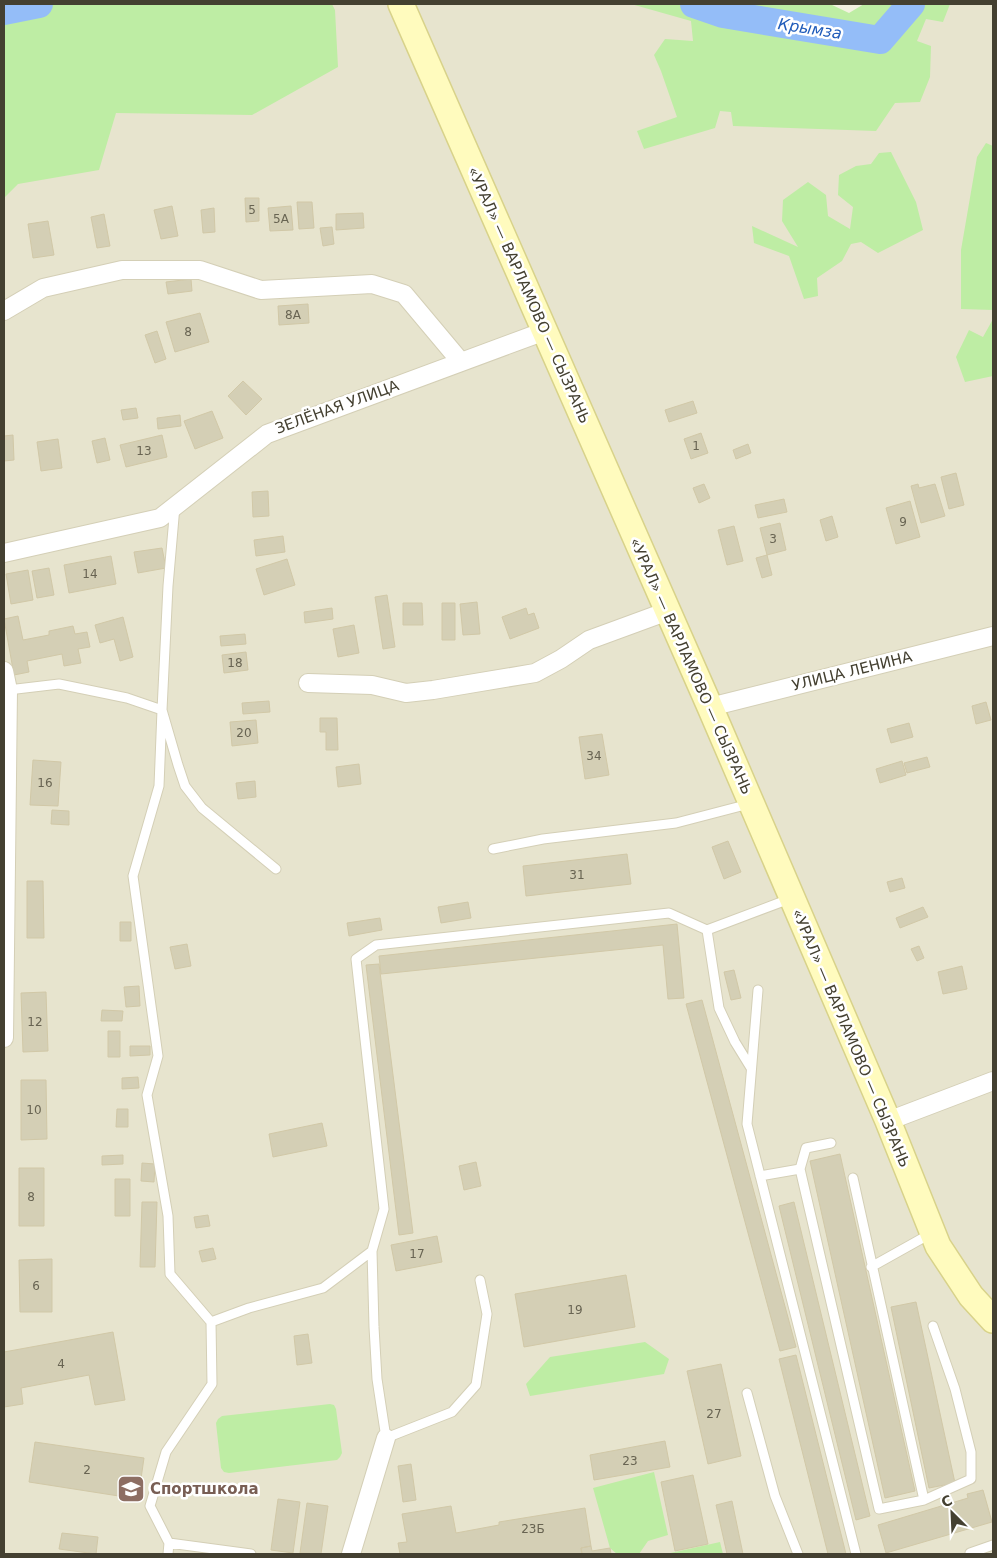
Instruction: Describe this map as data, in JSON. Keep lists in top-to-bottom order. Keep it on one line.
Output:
{"streets":{"main road":["«УРАЛ» — ВАРЛАМОВО — СЫЗРАНЬ"],"street":["ЗЕЛЁНАЯ УЛИЦА","УЛИЦА ЛЕНИНА"]},"crossings":[["«УРАЛ» — ВАРЛАМОВО — СЫЗРАНЬ","ЗЕЛЁНАЯ УЛИЦА"],["«УРАЛ» — ВАРЛАМОВО — СЫЗРАНЬ","УЛИЦА ЛЕНИНА"]],"water":["Крымза"],"places":{"school or university":["Спортшкола"]},"house_numbers":["5","5А","8А","8","1","13","9","3","14","18","20","34","16","31","12","10","8","17","6","19","4","27","23","2","23Б"],"north":"top left"}
